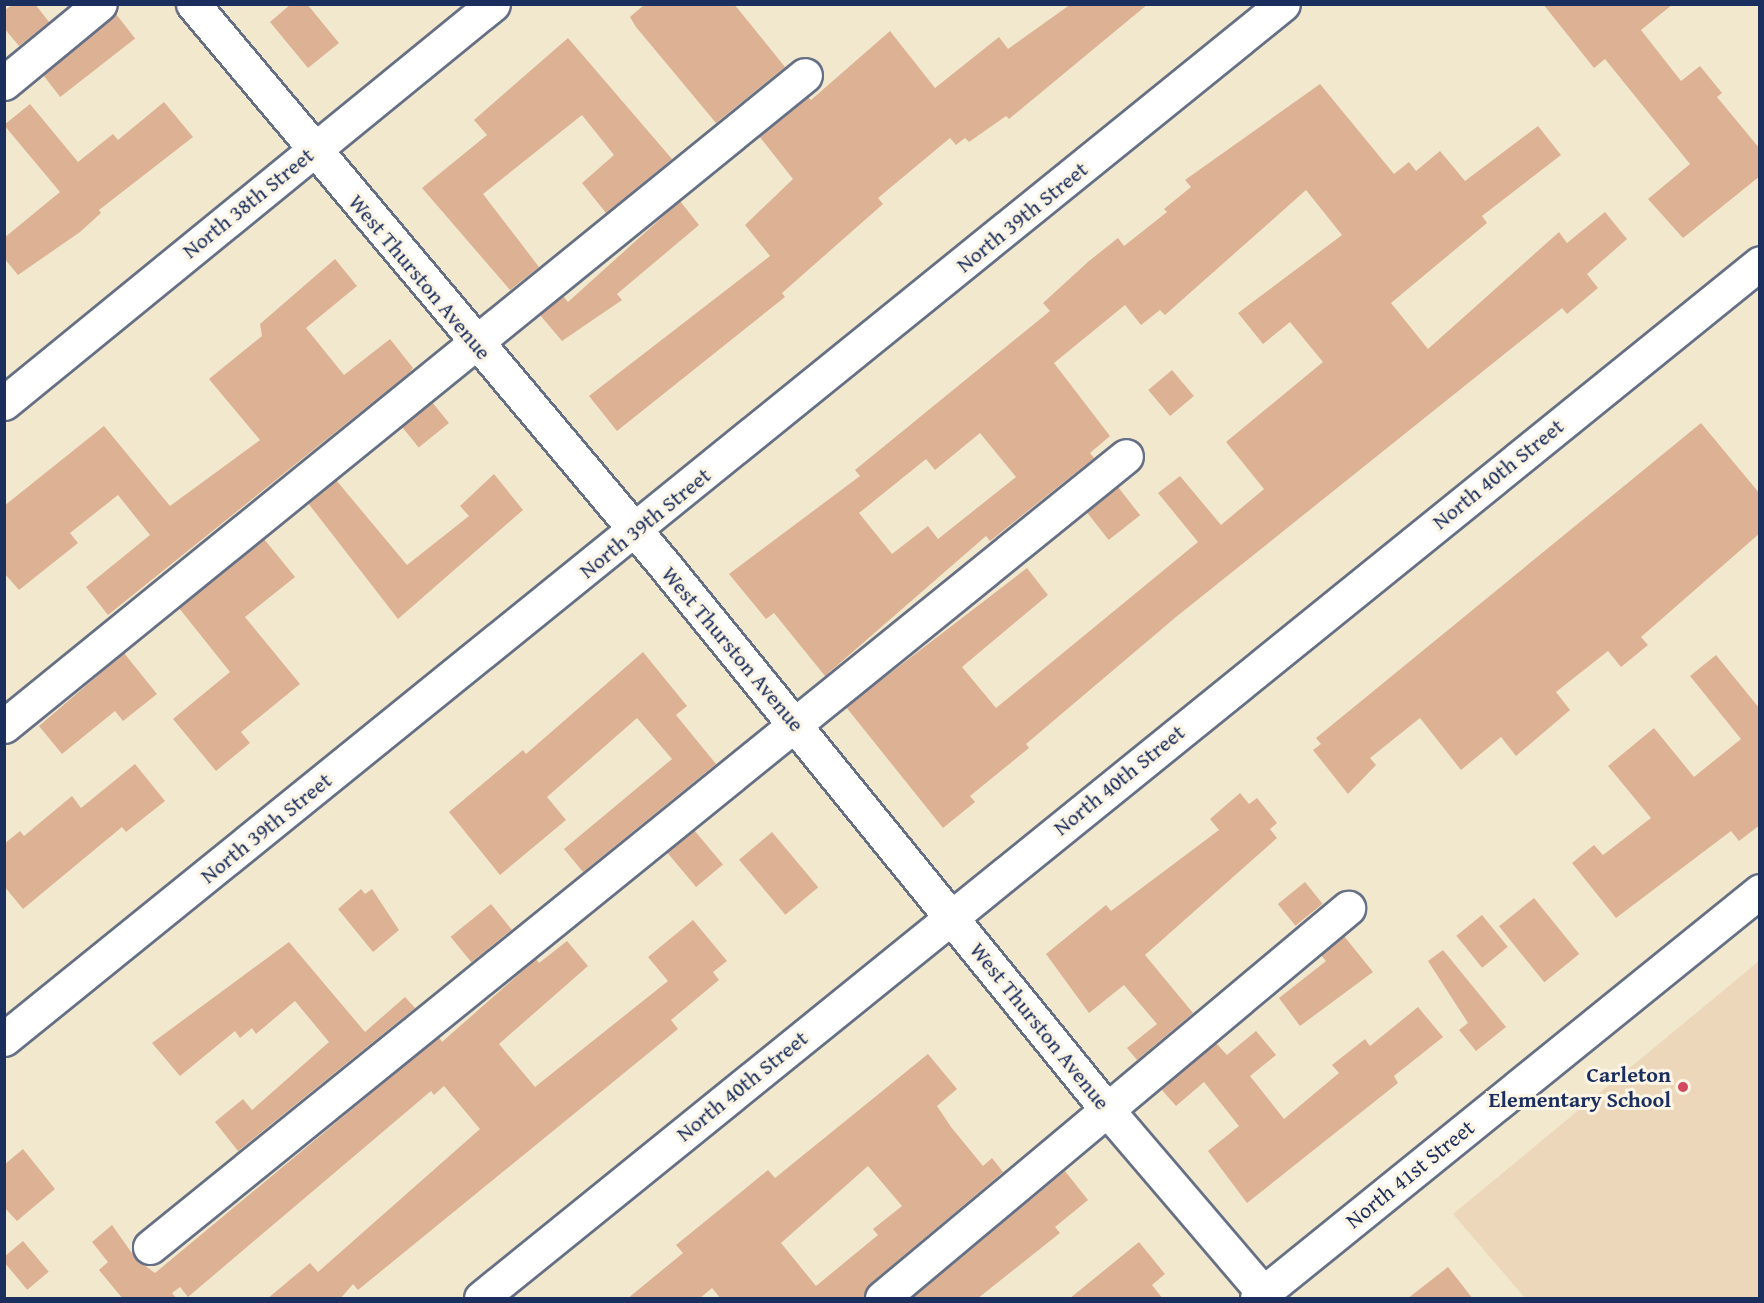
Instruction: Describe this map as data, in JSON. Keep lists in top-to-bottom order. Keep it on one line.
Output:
{"streets":{"street":["North 38th Street","North 39th Street","West Thurston Avenue","North 40th Street","North 41st Street"]},"crossings":[["North 38th Street","West Thurston Avenue"],["North 39th Street","West Thurston Avenue"],["West Thurston Avenue","North 40th Street"],["West Thurston Avenue","North 41st Street"]],"places":["Carleton Elementary School"]}
